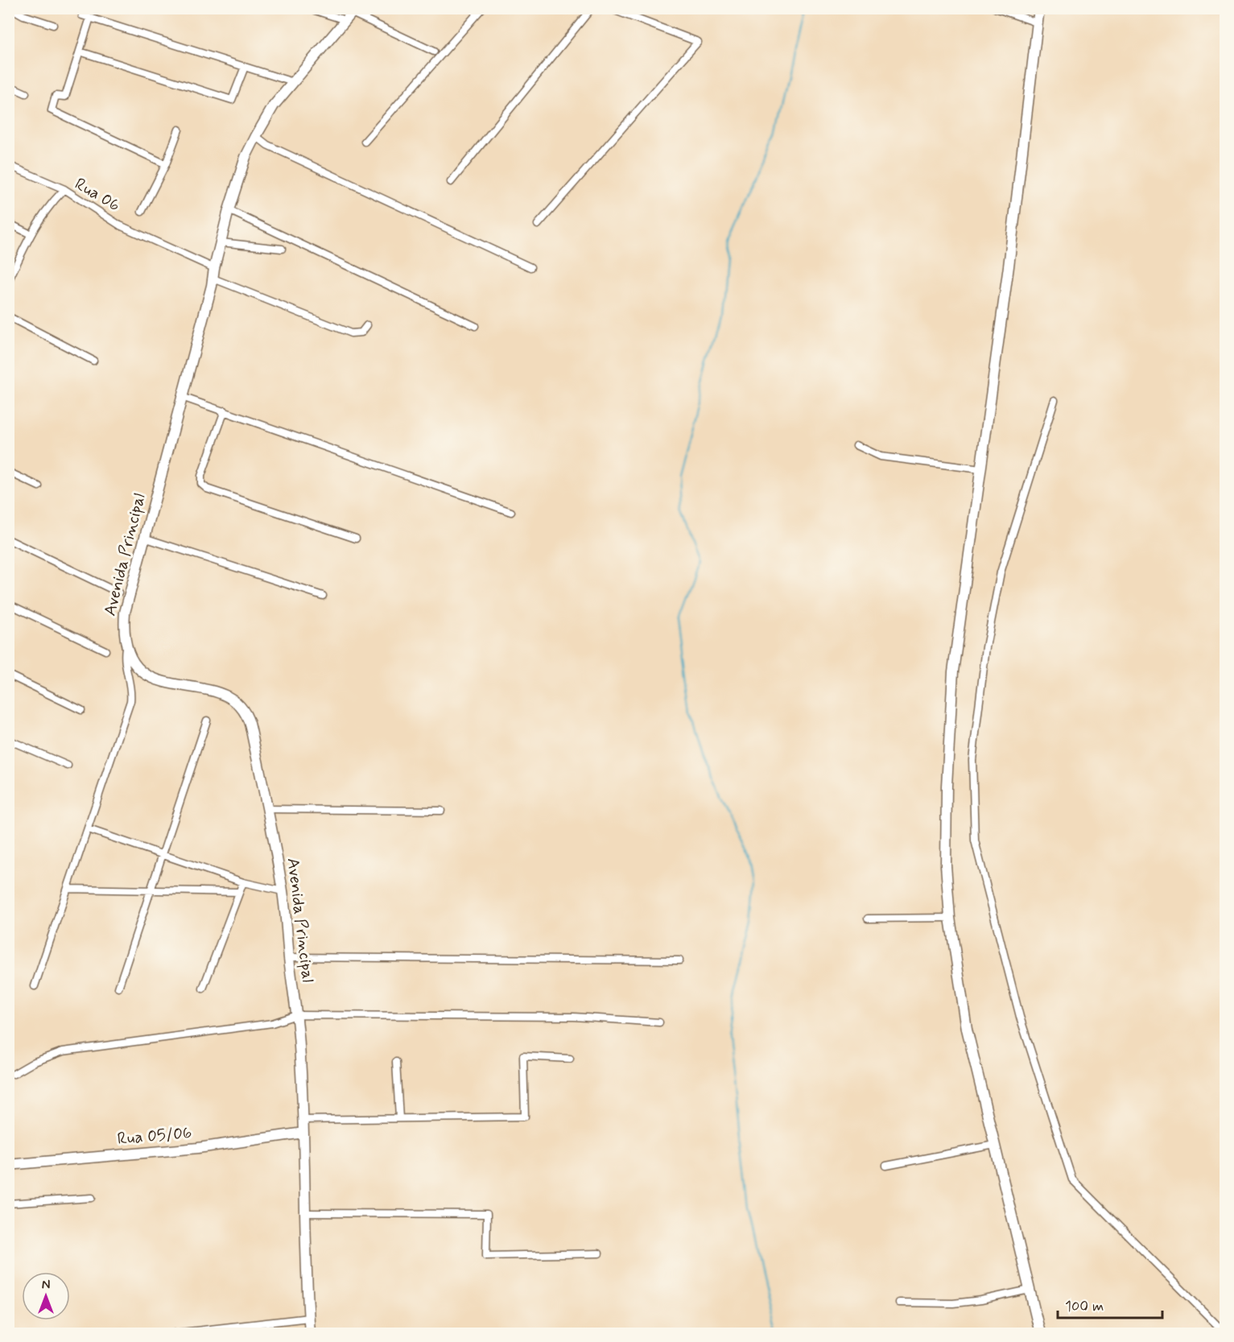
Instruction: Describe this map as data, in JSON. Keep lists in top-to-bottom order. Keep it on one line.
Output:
{"streets":{"street":["Rua 06","Avenida Principal","Rua 05/06"]},"crossings":[["Rua 06","Avenida Principal"],["Avenida Principal","Rua 05/06"]],"scale_bar":"100 m","north":"top"}
